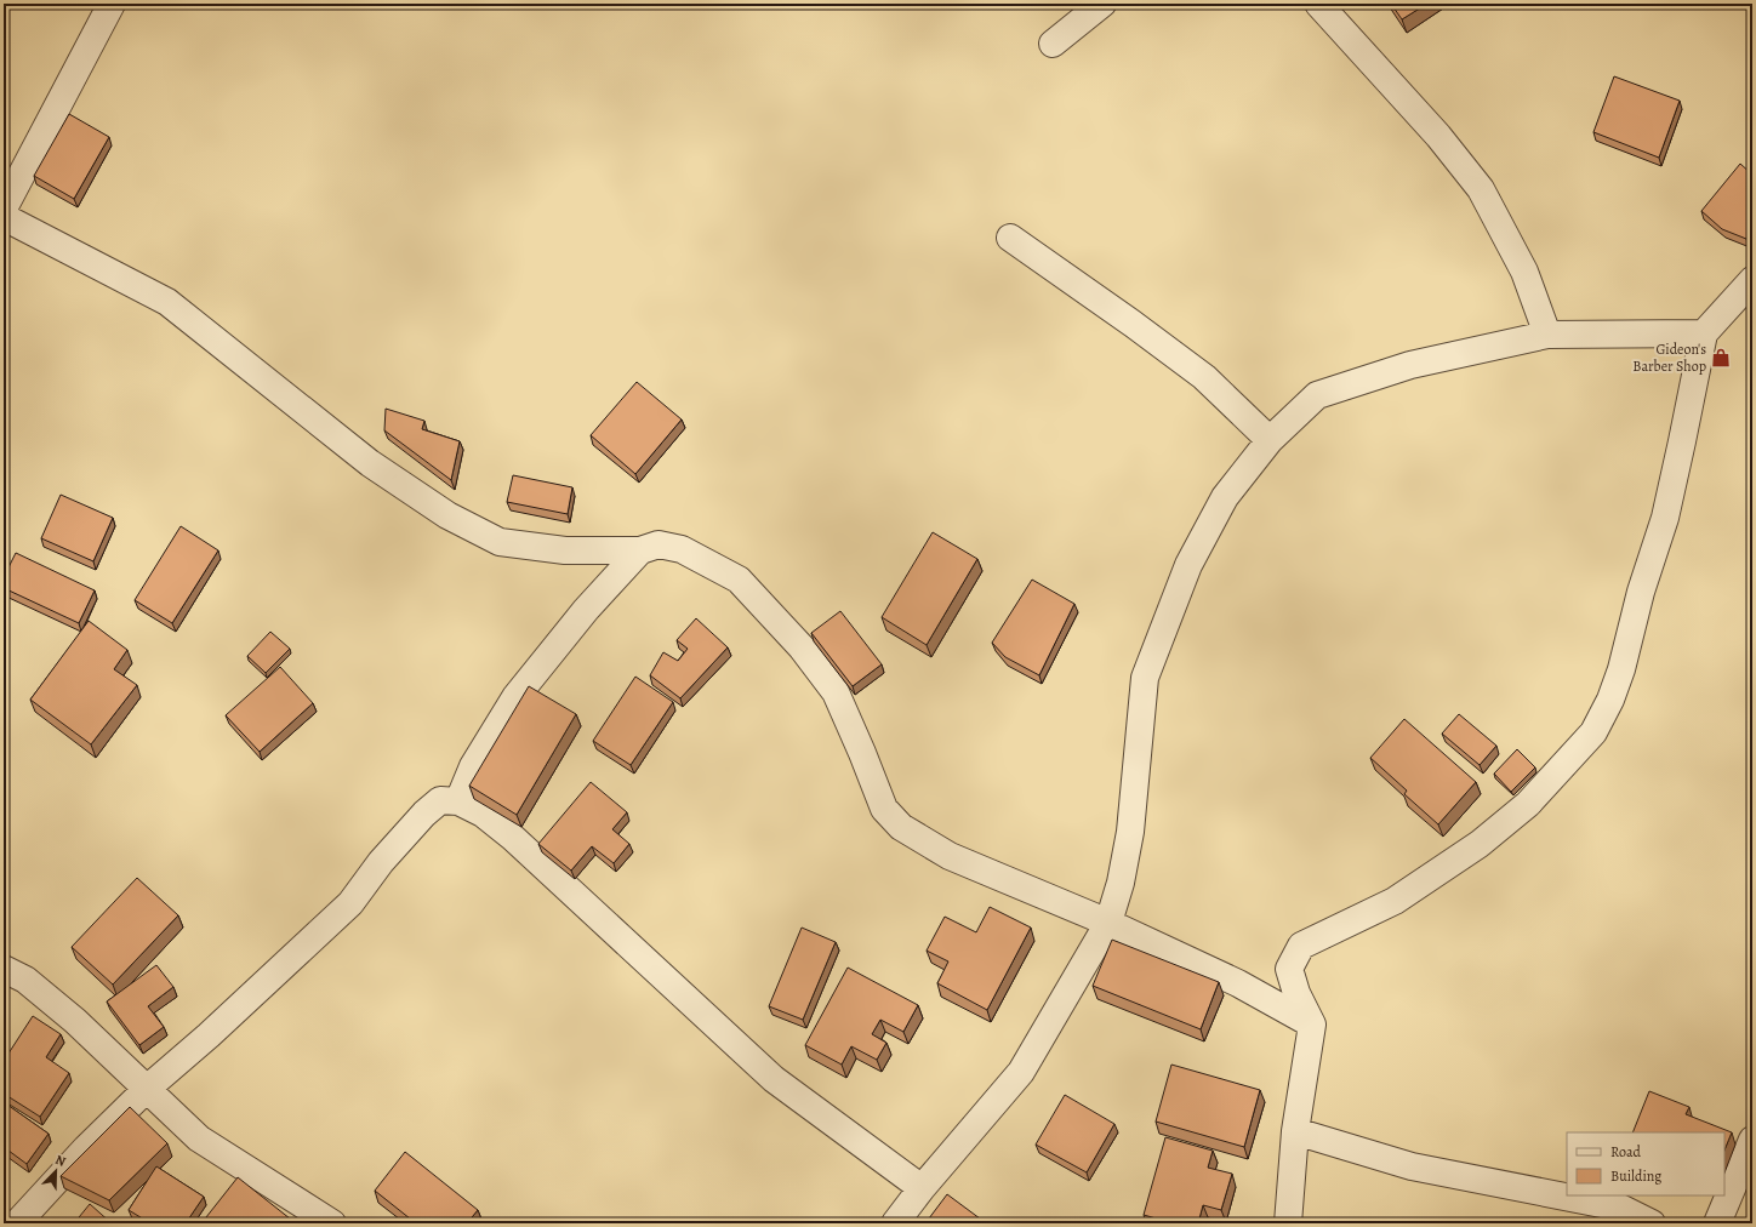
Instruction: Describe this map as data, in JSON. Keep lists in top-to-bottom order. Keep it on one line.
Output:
{"places":{"shop":["Gideon's Barber Shop"]},"legend":["Road","Building"],"north":"top right"}
